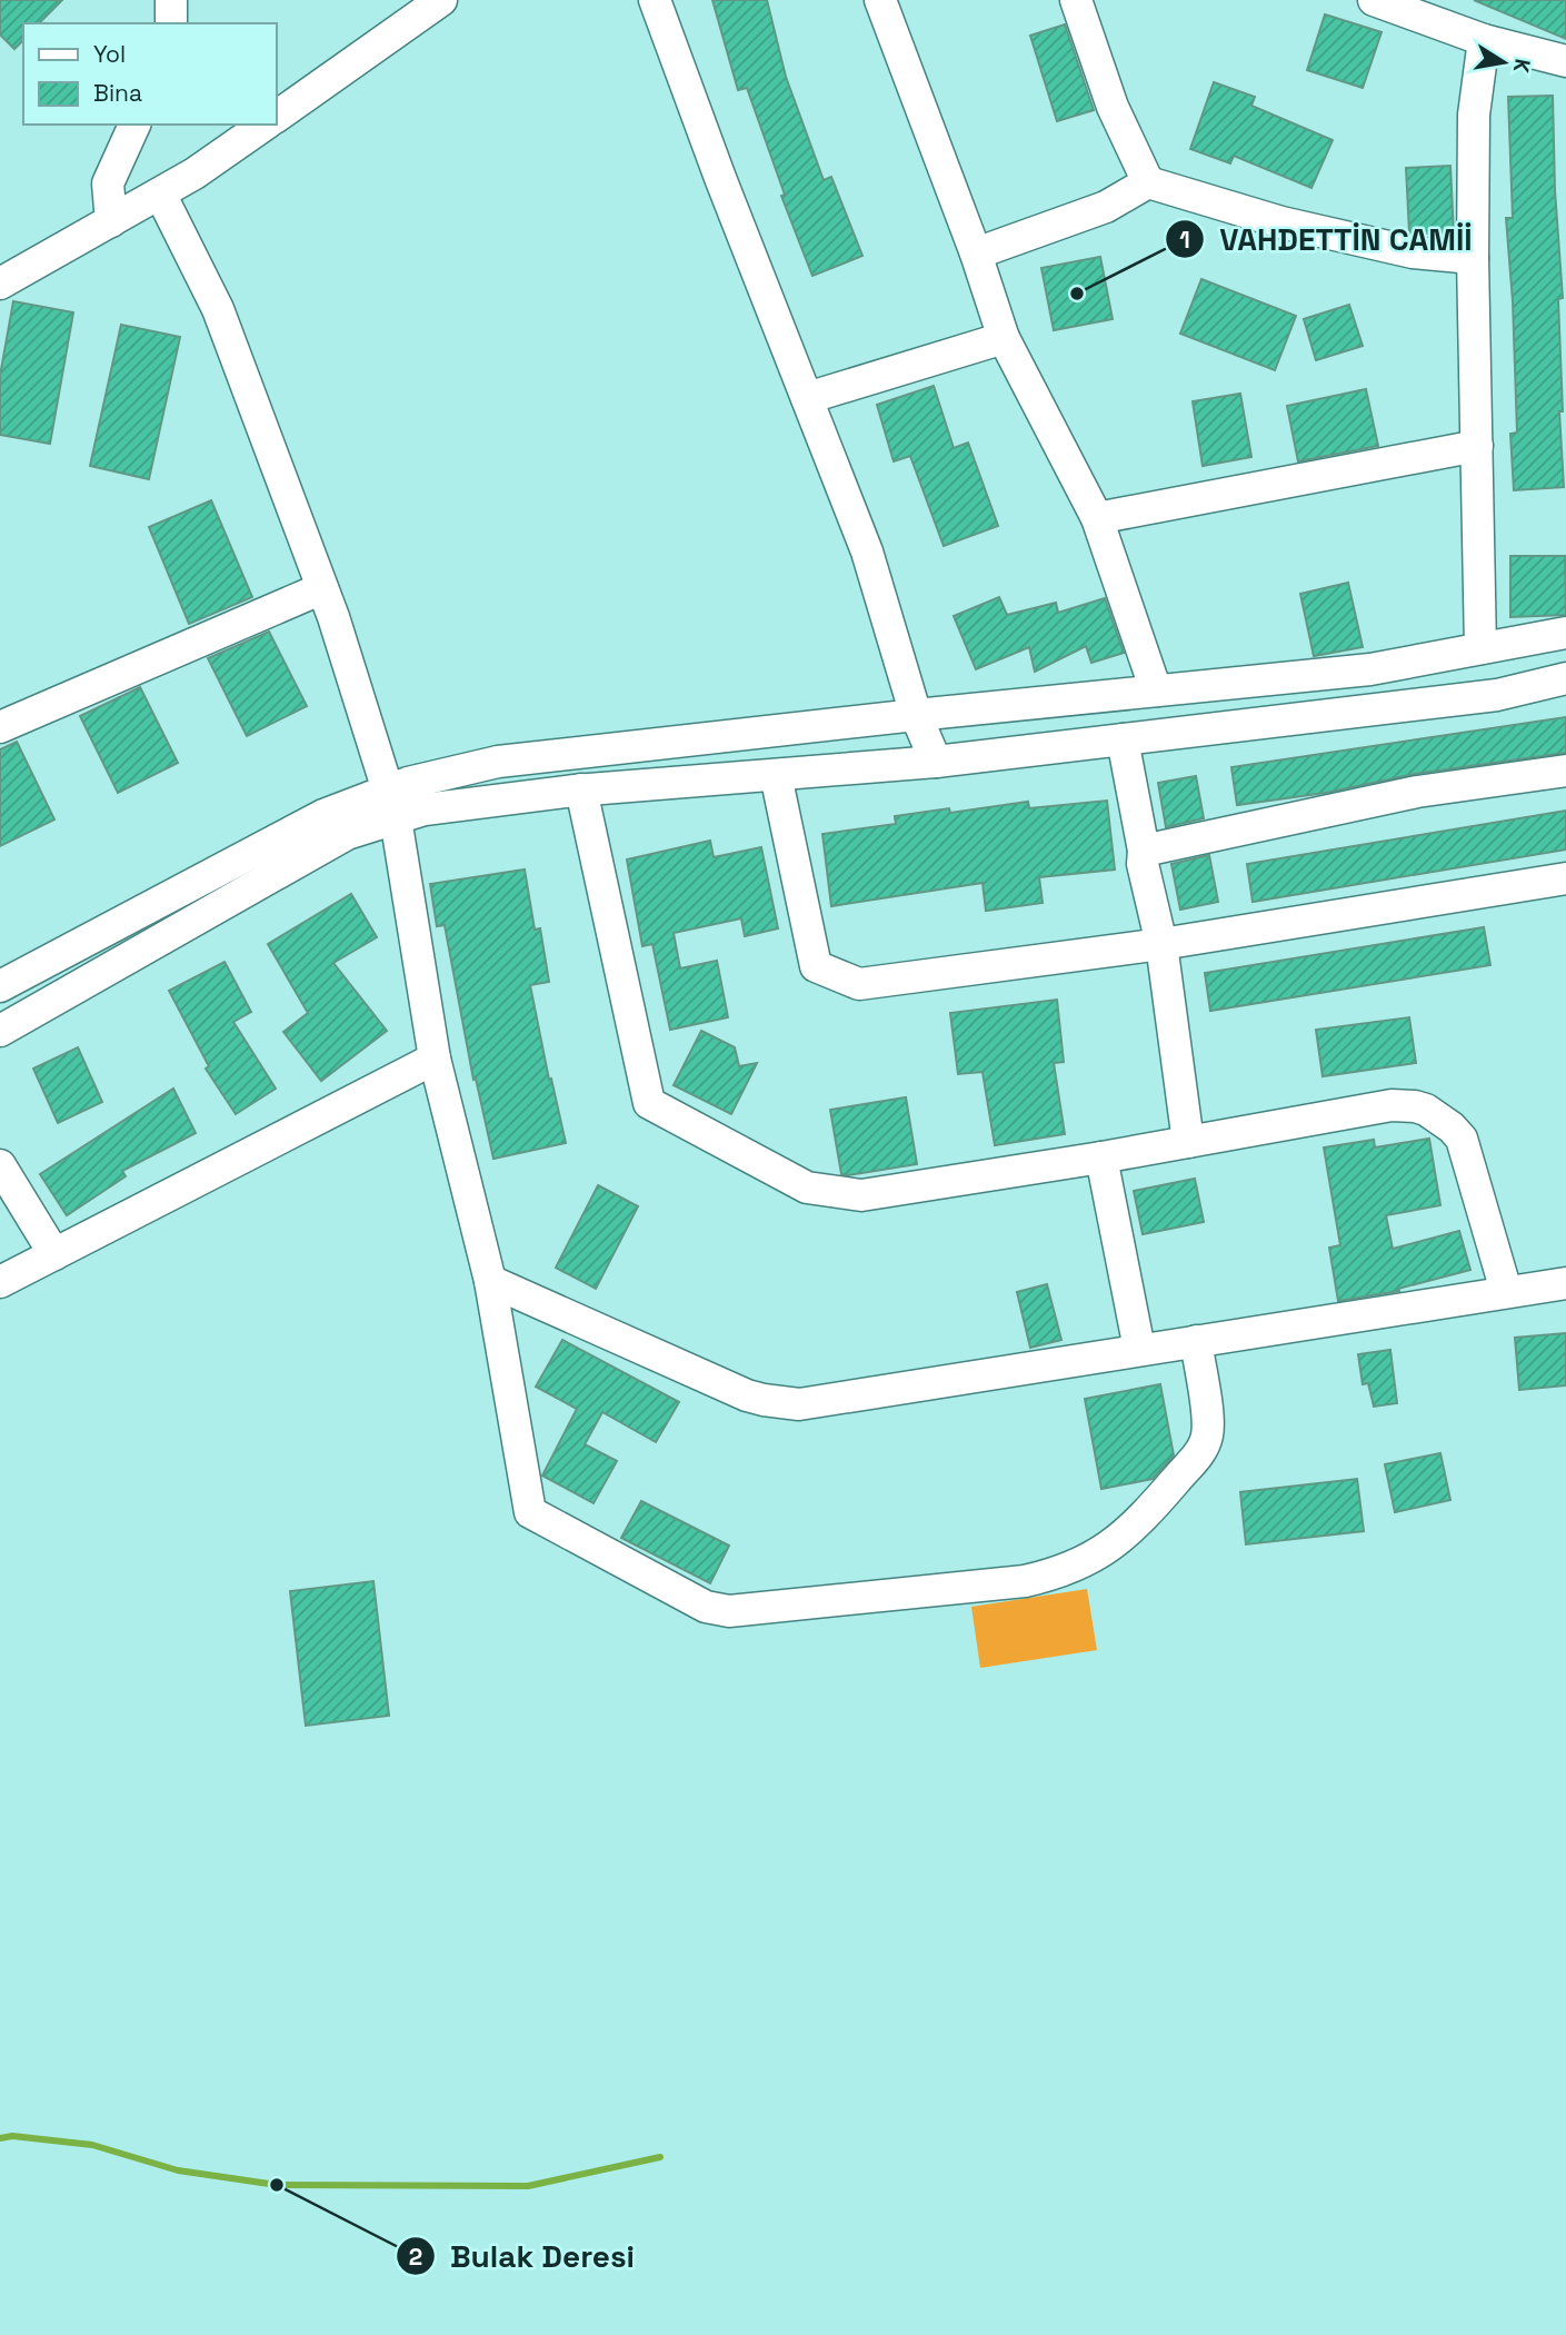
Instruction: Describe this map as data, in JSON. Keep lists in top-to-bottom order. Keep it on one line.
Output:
{"places":["VAHDETTİN CAMİİ","Bulak Deresi"],"legend":["Yol","Bina"],"north":"right"}
